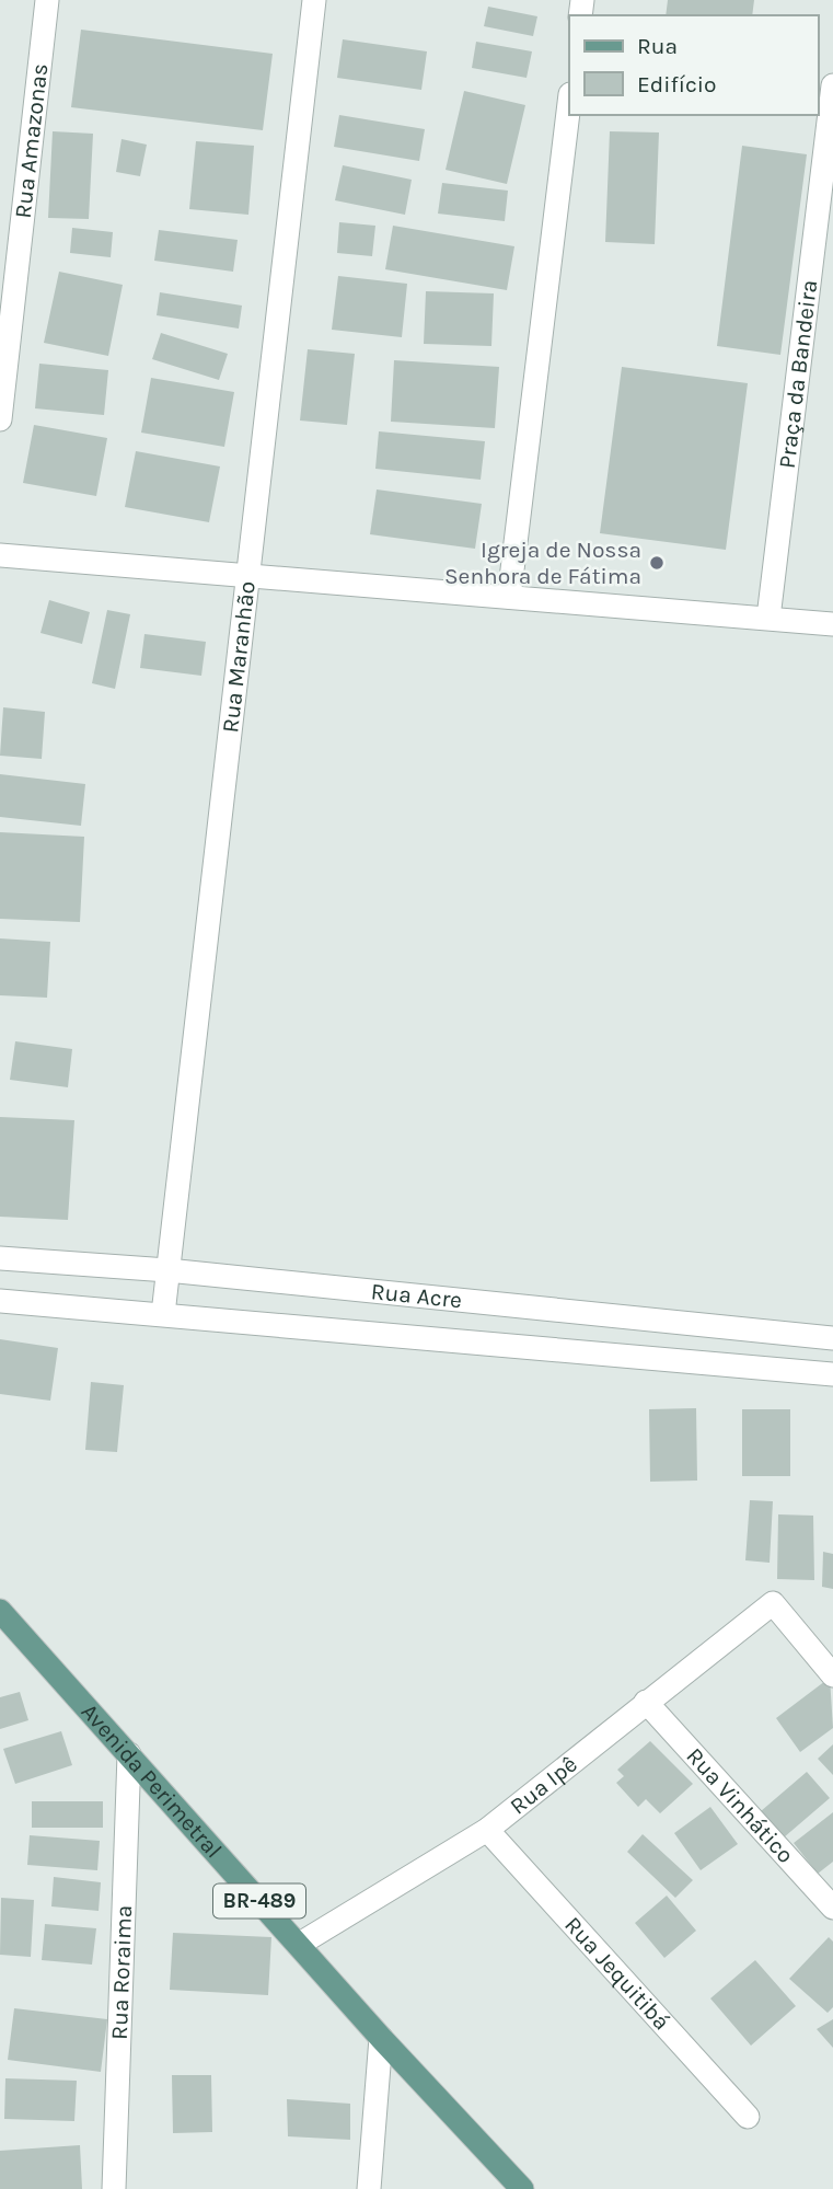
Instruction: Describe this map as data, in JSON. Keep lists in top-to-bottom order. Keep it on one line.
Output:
{"streets":{"main road":["Avenida Perimetral","BR-489"],"street":["Rua Amazonas","Praça da Bandeira","Rua Maranhão","Rua Acre","Rua Ipê","Rua Vinhático","Rua Roraima","Rua Jequitibá"]},"crossings":[["Rua Maranhão","Rua Acre"],["Avenida Perimetral","Rua Ipê"],["Avenida Perimetral","Rua Roraima"],["Rua Ipê","Rua Vinhático"],["Rua Ipê","Rua Jequitibá"]],"places":["Igreja de Nossa Senhora de Fátima"],"legend":["Rua","Edifício"]}
